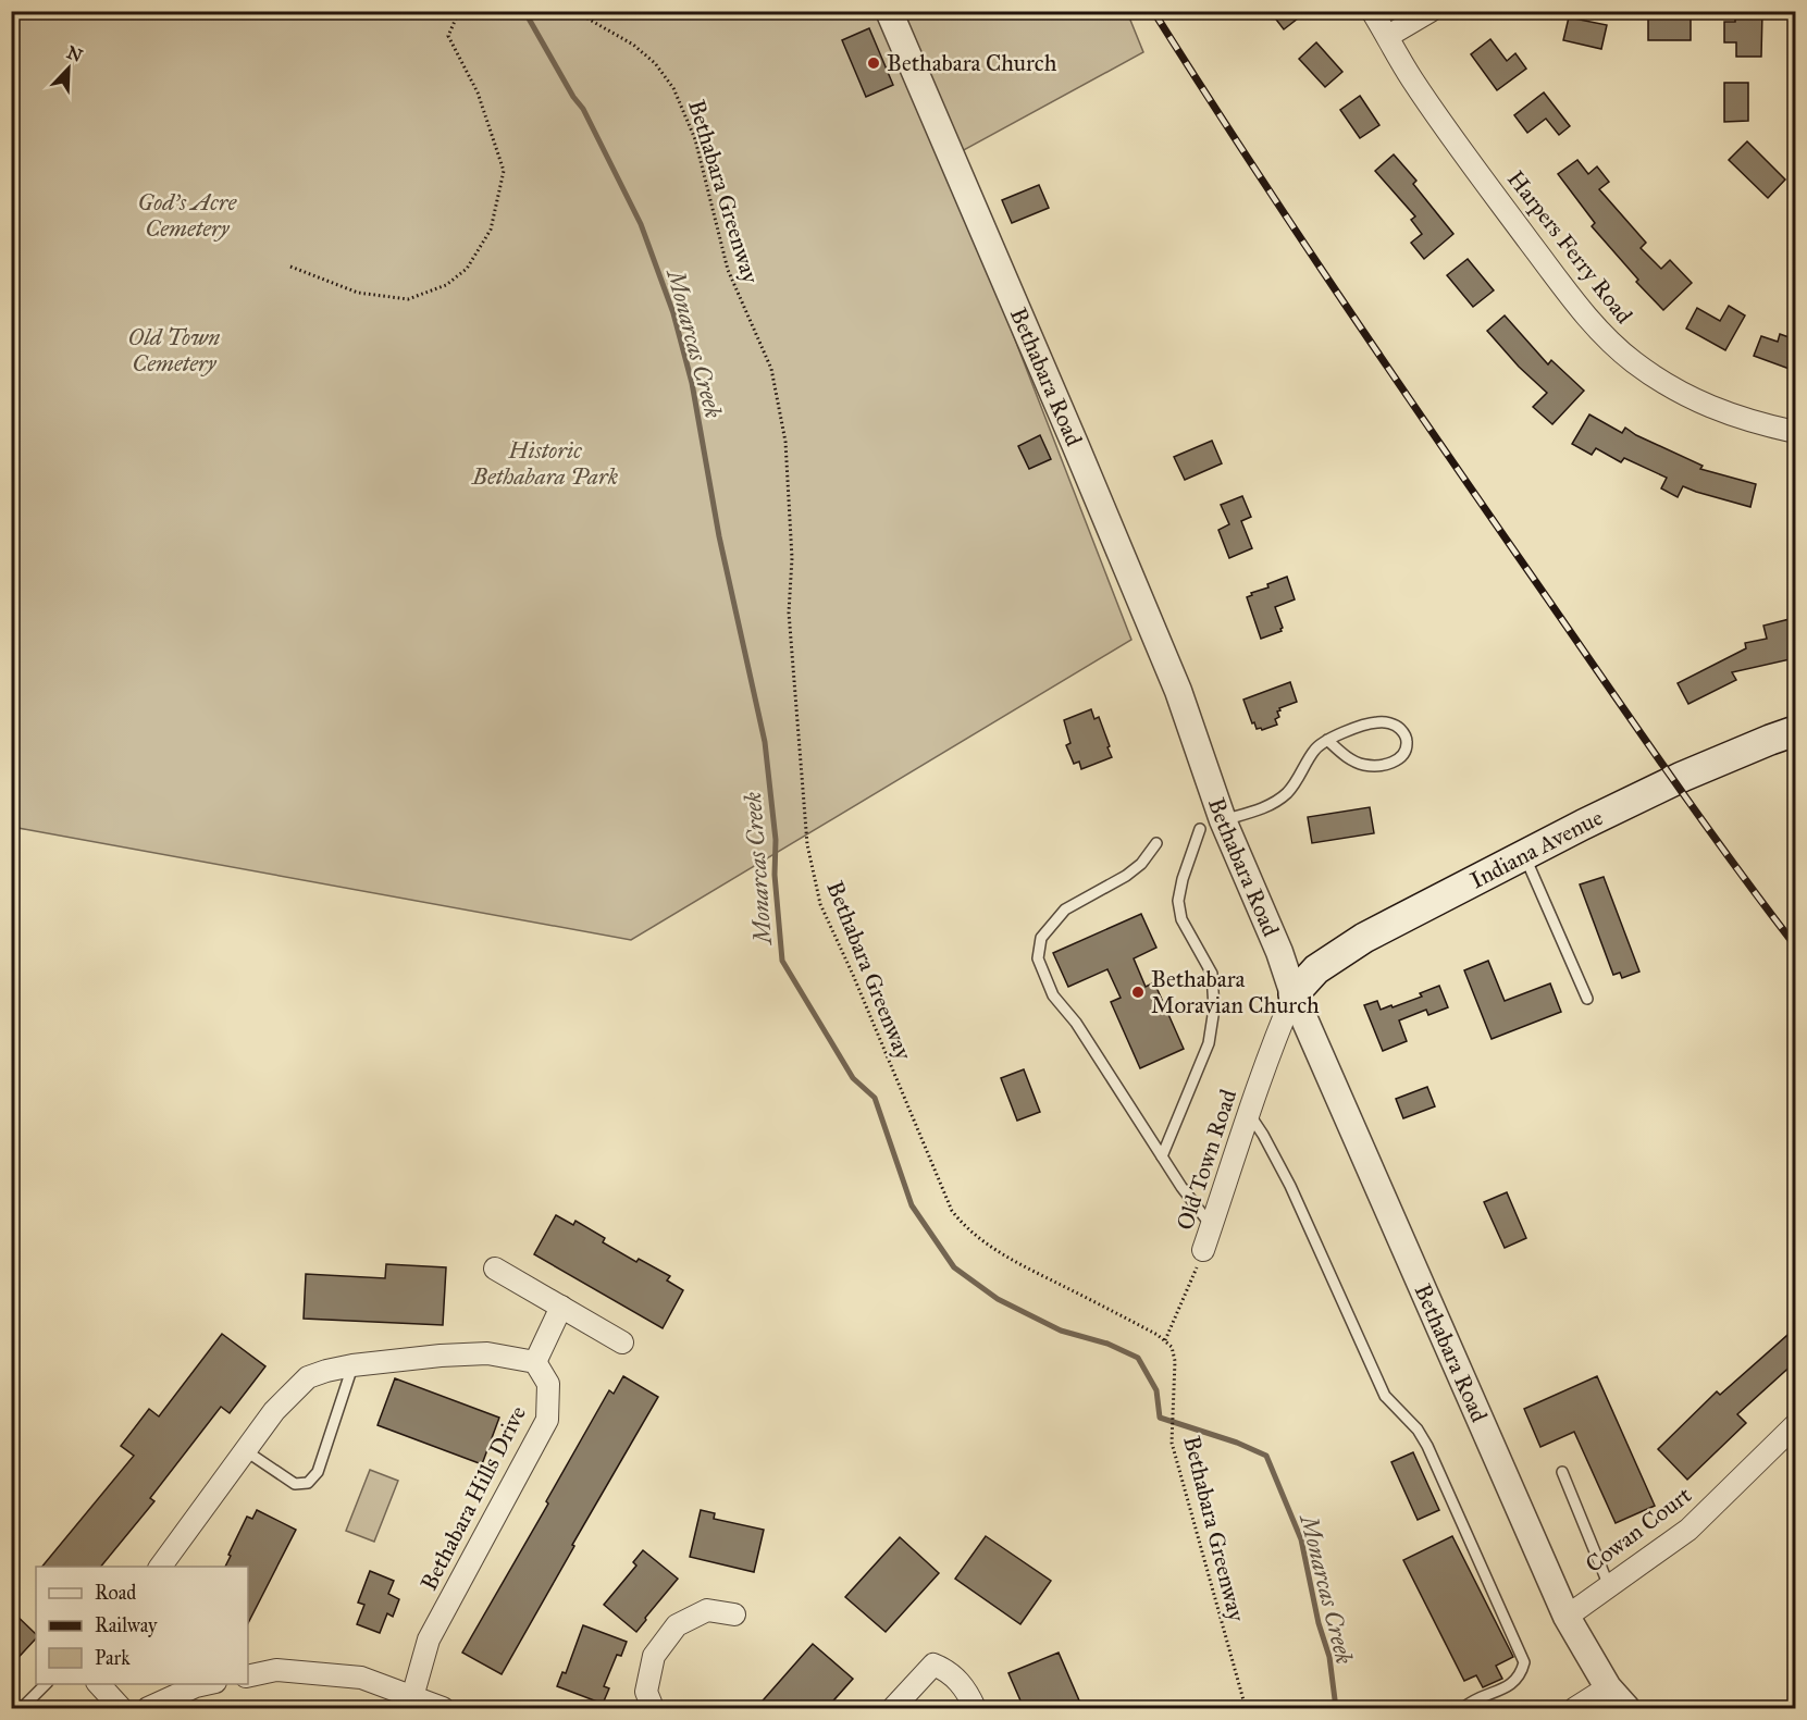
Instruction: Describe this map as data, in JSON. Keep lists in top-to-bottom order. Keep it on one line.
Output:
{"streets":{"main road":["Indiana Avenue"],"street":["Harpers Ferry Road","Bethabara Road","Old Town Road","Bethabara Hills Drive","Cowan Court"],"path":["Bethabara Greenway"]},"crossings":[["Bethabara Greenway","Old Town Road"],["Bethabara Road","Indiana Avenue"],["Bethabara Road","Old Town Road"],["Bethabara Road","Cowan Court"],["Indiana Avenue","Old Town Road"]],"water":["Monarcas Creek"],"parks":["God's Acre Cemetery","Old Town Cemetery","Historic Bethabara Park"],"places":["Bethabara Church","Bethabara Moravian Church"],"legend":["Road","Railway","Park"],"north":"top right"}
